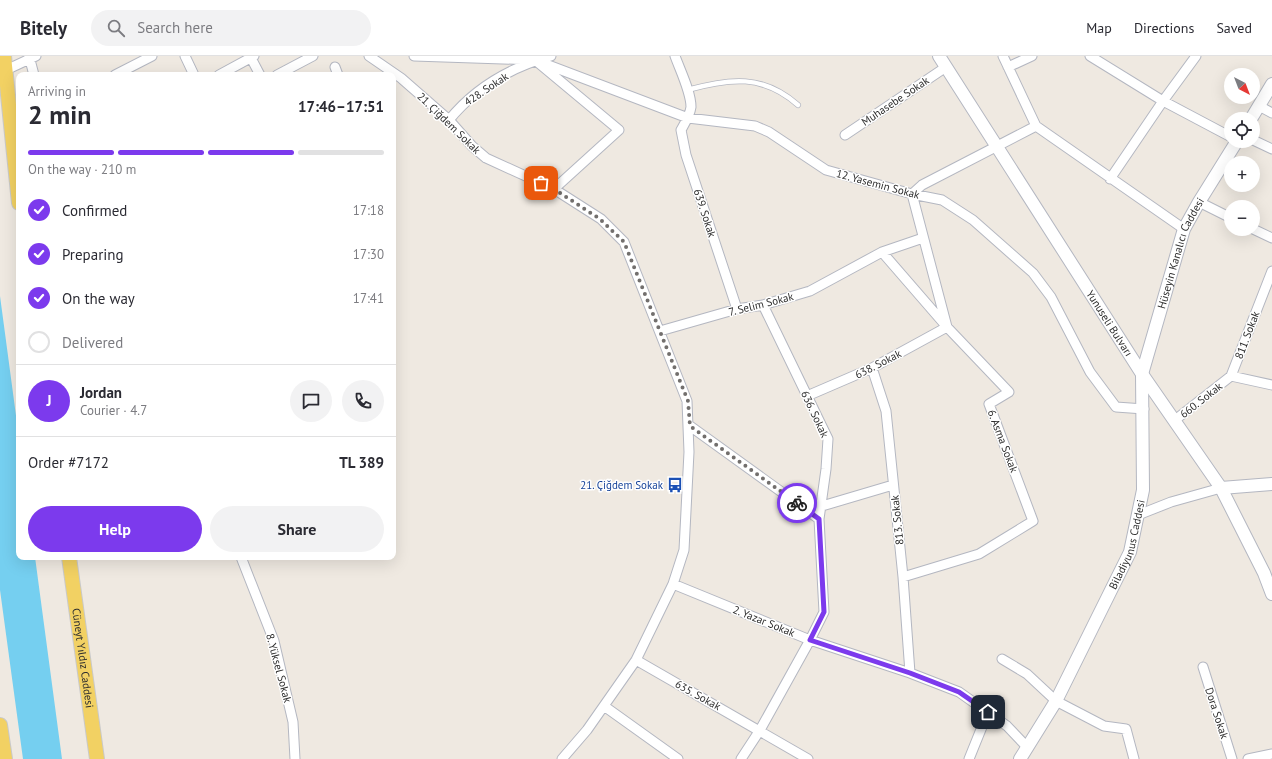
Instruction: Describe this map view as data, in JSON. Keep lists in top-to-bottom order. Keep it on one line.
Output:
{"streets":{"main road":["Hüseyin Kanalıcı Caddesi","Yunuseli Bulvarı","Biladiyunus Caddesi","Cüneyt Yıldız Caddesi"],"street":["428. Sokak","Muhasebe Sokak","21. Çiğdem Sokak","12. Yasemin Sokak","639. Sokak","7. Selim Sokak","811. Sokak","638. Sokak","660. Sokak","636. Sokak","6. Asma Sokak","813. Sokak","2. Yazar Sokak","8. Yüksel Sokak","635. Sokak","Dora Sokak"]},"crossings":[["428. Sokak","21. Çiğdem Sokak"],["428. Sokak","12. Yasemin Sokak"],["Muhasebe Sokak","Yunuseli Bulvarı"],["21. Çiğdem Sokak","7. Selim Sokak"],["21. Çiğdem Sokak","2. Yazar Sokak"],["21. Çiğdem Sokak","635. Sokak"],["12. Yasemin Sokak","639. Sokak"],["12. Yasemin Sokak","Biladiyunus Caddesi"],["639. Sokak","7. Selim Sokak"],["Hüseyin Kanalıcı Caddesi","Yunuseli Bulvarı"],["Hüseyin Kanalıcı Caddesi","Biladiyunus Caddesi"],["7. Selim Sokak","636. Sokak"],["7. Selim Sokak","6. Asma Sokak"],["Yunuseli Bulvarı","660. Sokak"],["Yunuseli Bulvarı","Biladiyunus Caddesi"],["811. Sokak","660. Sokak"],["638. Sokak","636. Sokak"],["638. Sokak","6. Asma Sokak"],["638. Sokak","813. Sokak"],["636. Sokak","2. Yazar Sokak"],["636. Sokak","635. Sokak"],["6. Asma Sokak","813. Sokak"],["813. Sokak","2. Yazar Sokak"],["Biladiyunus Caddesi","2. Yazar Sokak"]],"places":{"bus stop":["21. Çiğdem Sokak"]},"north":"bottom right","page":{"header":"Bitely","search":"Search here","nav":["Map","Directions","Saved"],"map_buttons":["+","−"],"heading":["2 min","Arriving in","17:46–17:51"],"panel":["Jordan","Courier · 4.7","Order #7172","TL 389"],"bar":"On the way · 210 m","list":[["Confirmed","17:18"],["Preparing","17:30"],["On the way","17:41"],"Delivered"],"round":"J","buttons":["Help","Share"]}}
